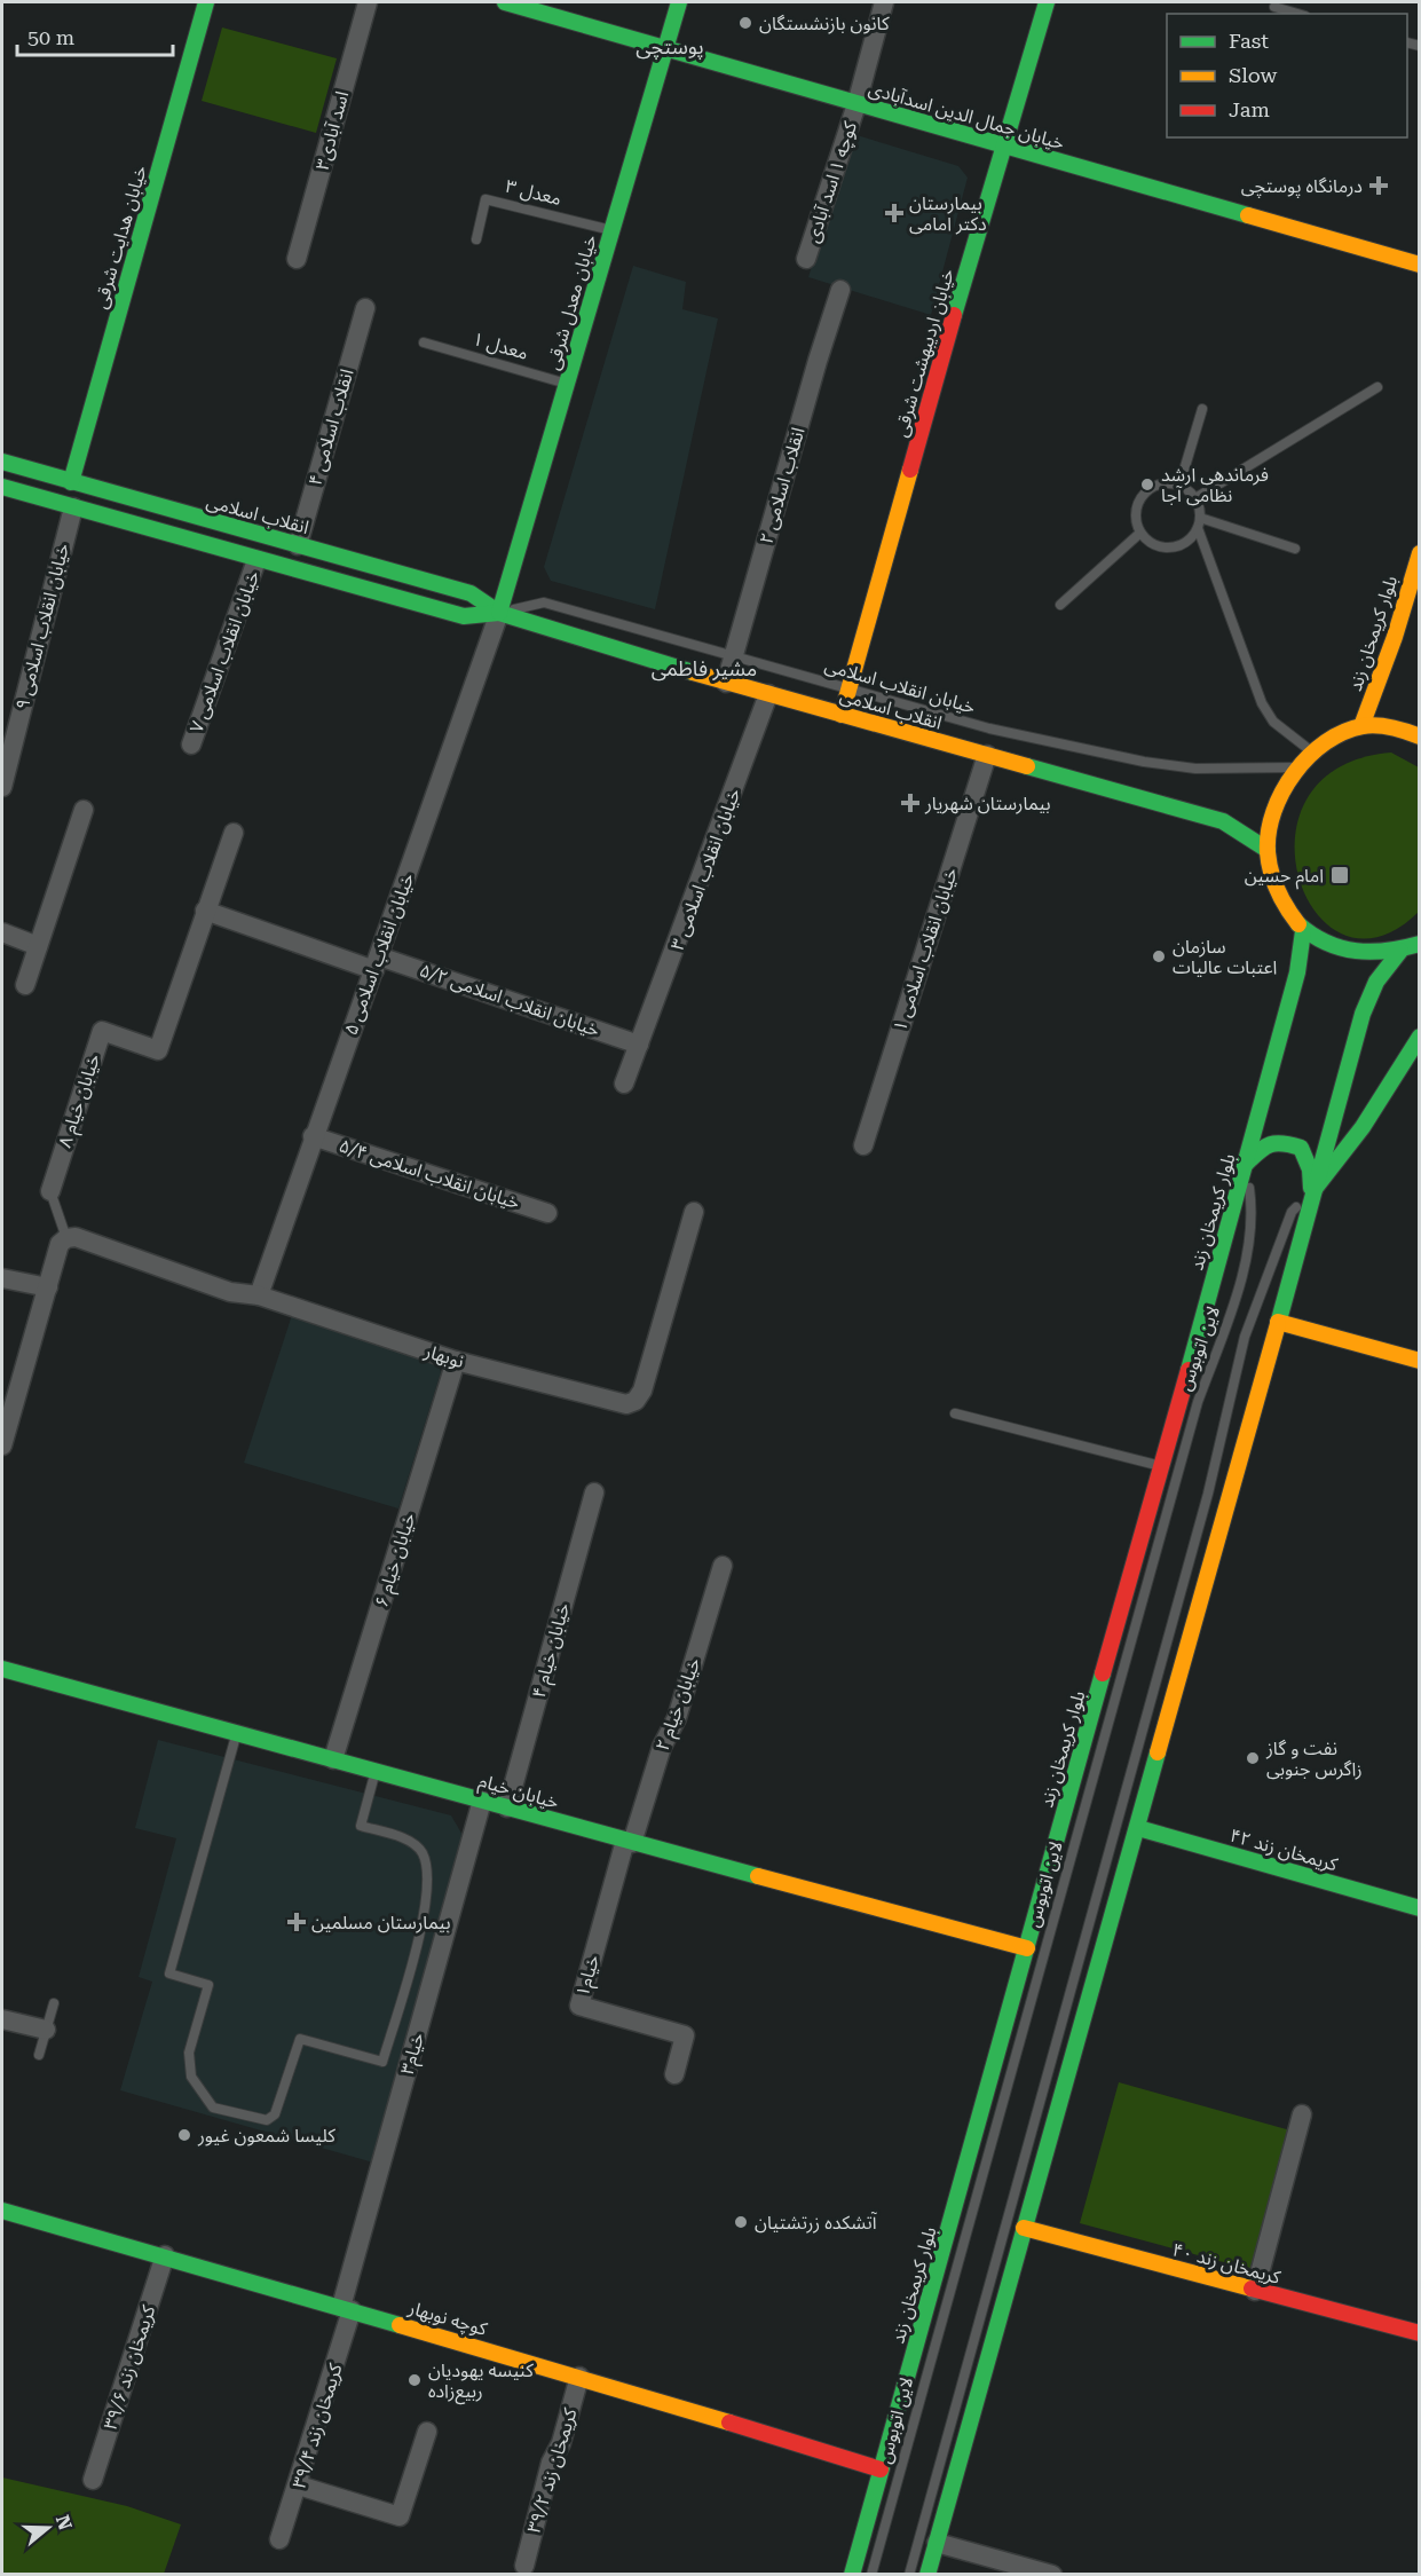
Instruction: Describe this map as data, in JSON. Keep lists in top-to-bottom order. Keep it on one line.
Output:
{"streets":{"main road":["خیابان جمال الدین اسدآبادی","خیابان هدایت شرقی","خیابان معدل شرقی","خیابان اردیبهشت شرقی","انقلاب اسلامی","بلوار کریمخان زند","خیابان خیام","کریمخان زند ۴۲","کریمخان زند ۴۰","کوچه نوبهار"],"street":["اسد آبادی۳","کوچه ۱ اسد آبادی","۴ انقلاب اسلامی","۲ انقلاب اسلامی","خیابان انقلاب اسلامی ۹","خیابان انقلاب اسلامی ۷","خیابان انقلاب اسلامی ۳","خیابان انقلاب اسلامی ۱","خیابان انقلاب اسلامی ۵","خیابان انقلاب اسلامی ۵/۲","خیابان خیام ۸","خیابان انقلاب اسلامی ۵/۴","نوبهار","خیابان خیام ۶","خیابان خیام ۴","خیابان خیام ۲","۱خیام","خیام۳","کریمخان زند ۳۹/۶","کریمخان زند ۳۹/۴","کریمخان زند ۳۹/۲"],"lane":["۳ معدل","۱ معدل","خیابان انقلاب اسلامی","لاین اتوبوس"]},"crossings":[["خیابان جمال الدین اسدآبادی","کوچه ۱ اسد آبادی"],["خیابان جمال الدین اسدآبادی","خیابان معدل شرقی"],["خیابان جمال الدین اسدآبادی","خیابان اردیبهشت شرقی"],["۳ معدل","خیابان معدل شرقی"],["خیابان هدایت شرقی","انقلاب اسلامی"],["خیابان معدل شرقی","۱ معدل"],["خیابان معدل شرقی","انقلاب اسلامی"],["خیابان معدل شرقی","خیابان انقلاب اسلامی"],["خیابان معدل شرقی","خیابان انقلاب اسلامی ۵"],["خیابان اردیبهشت شرقی","انقلاب اسلامی"],["خیابان اردیبهشت شرقی","خیابان انقلاب اسلامی"],["۴ انقلاب اسلامی","انقلاب اسلامی"],["۲ انقلاب اسلامی","انقلاب اسلامی"],["۲ انقلاب اسلامی","خیابان انقلاب اسلامی"],["انقلاب اسلامی","خیابان انقلاب اسلامی ۹"],["انقلاب اسلامی","خیابان انقلاب اسلامی ۷"],["انقلاب اسلامی","خیابان انقلاب اسلامی"],["انقلاب اسلامی","خیابان انقلاب اسلامی ۳"],["انقلاب اسلامی","خیابان انقلاب اسلامی ۱"],["انقلاب اسلامی","خیابان انقلاب اسلامی ۵"],["بلوار کریمخان زند","لاین اتوبوس"],["بلوار کریمخان زند","خیابان خیام"],["بلوار کریمخان زند","کوچه نوبهار"],["خیابان انقلاب اسلامی","خیابان انقلاب اسلامی ۵"],["خیابان انقلاب اسلامی ۳","خیابان انقلاب اسلامی ۵/۲"],["خیابان انقلاب اسلامی ۵","خیابان انقلاب اسلامی ۵/۲"],["خیابان انقلاب اسلامی ۵","خیابان انقلاب اسلامی ۵/۴"],["خیابان انقلاب اسلامی ۵","نوبهار"],["خیابان انقلاب اسلامی ۵/۲","خیابان خیام ۸"],["خیابان خیام ۸","نوبهار"],["نوبهار","خیابان خیام ۶"],["خیابان خیام ۶","خیابان خیام"],["خیابان خیام ۴","خیابان خیام"],["خیابان خیام ۲","خیابان خیام"],["خیابان خیام ۲","۱خیام"],["خیابان خیام","۱خیام"],["خیابان خیام","خیام۳"],["خیام۳","کوچه نوبهار"],["خیام۳","کریمخان زند ۳۹/۴"],["کوچه نوبهار","کریمخان زند ۳۹/۶"],["کوچه نوبهار","کریمخان زند ۳۹/۴"],["کوچه نوبهار","کریمخان زند ۳۹/۲"]],"districts":["پوستچی","مشیر فاطمی"],"places":{"other":["کانون بازنشستگان","فرماندهی ارشد نظامی آجا","سازمان اعتبات عالیات","نفت و گاز زاگرس جنوبی","کلیسا شمعون غیور","آتشکده زرتشتیان","کنیسه یهودیان ربیع‌زاده"],"health":["درمانگاه پوستچی","بیمارستان دکتر امامی","بیمارستان شهریار","بیمارستان مسلمین"],"transit":["امام حسین"]},"legend":["Fast","Slow","Jam"],"scale_bar":"50 m","north":"right"}
